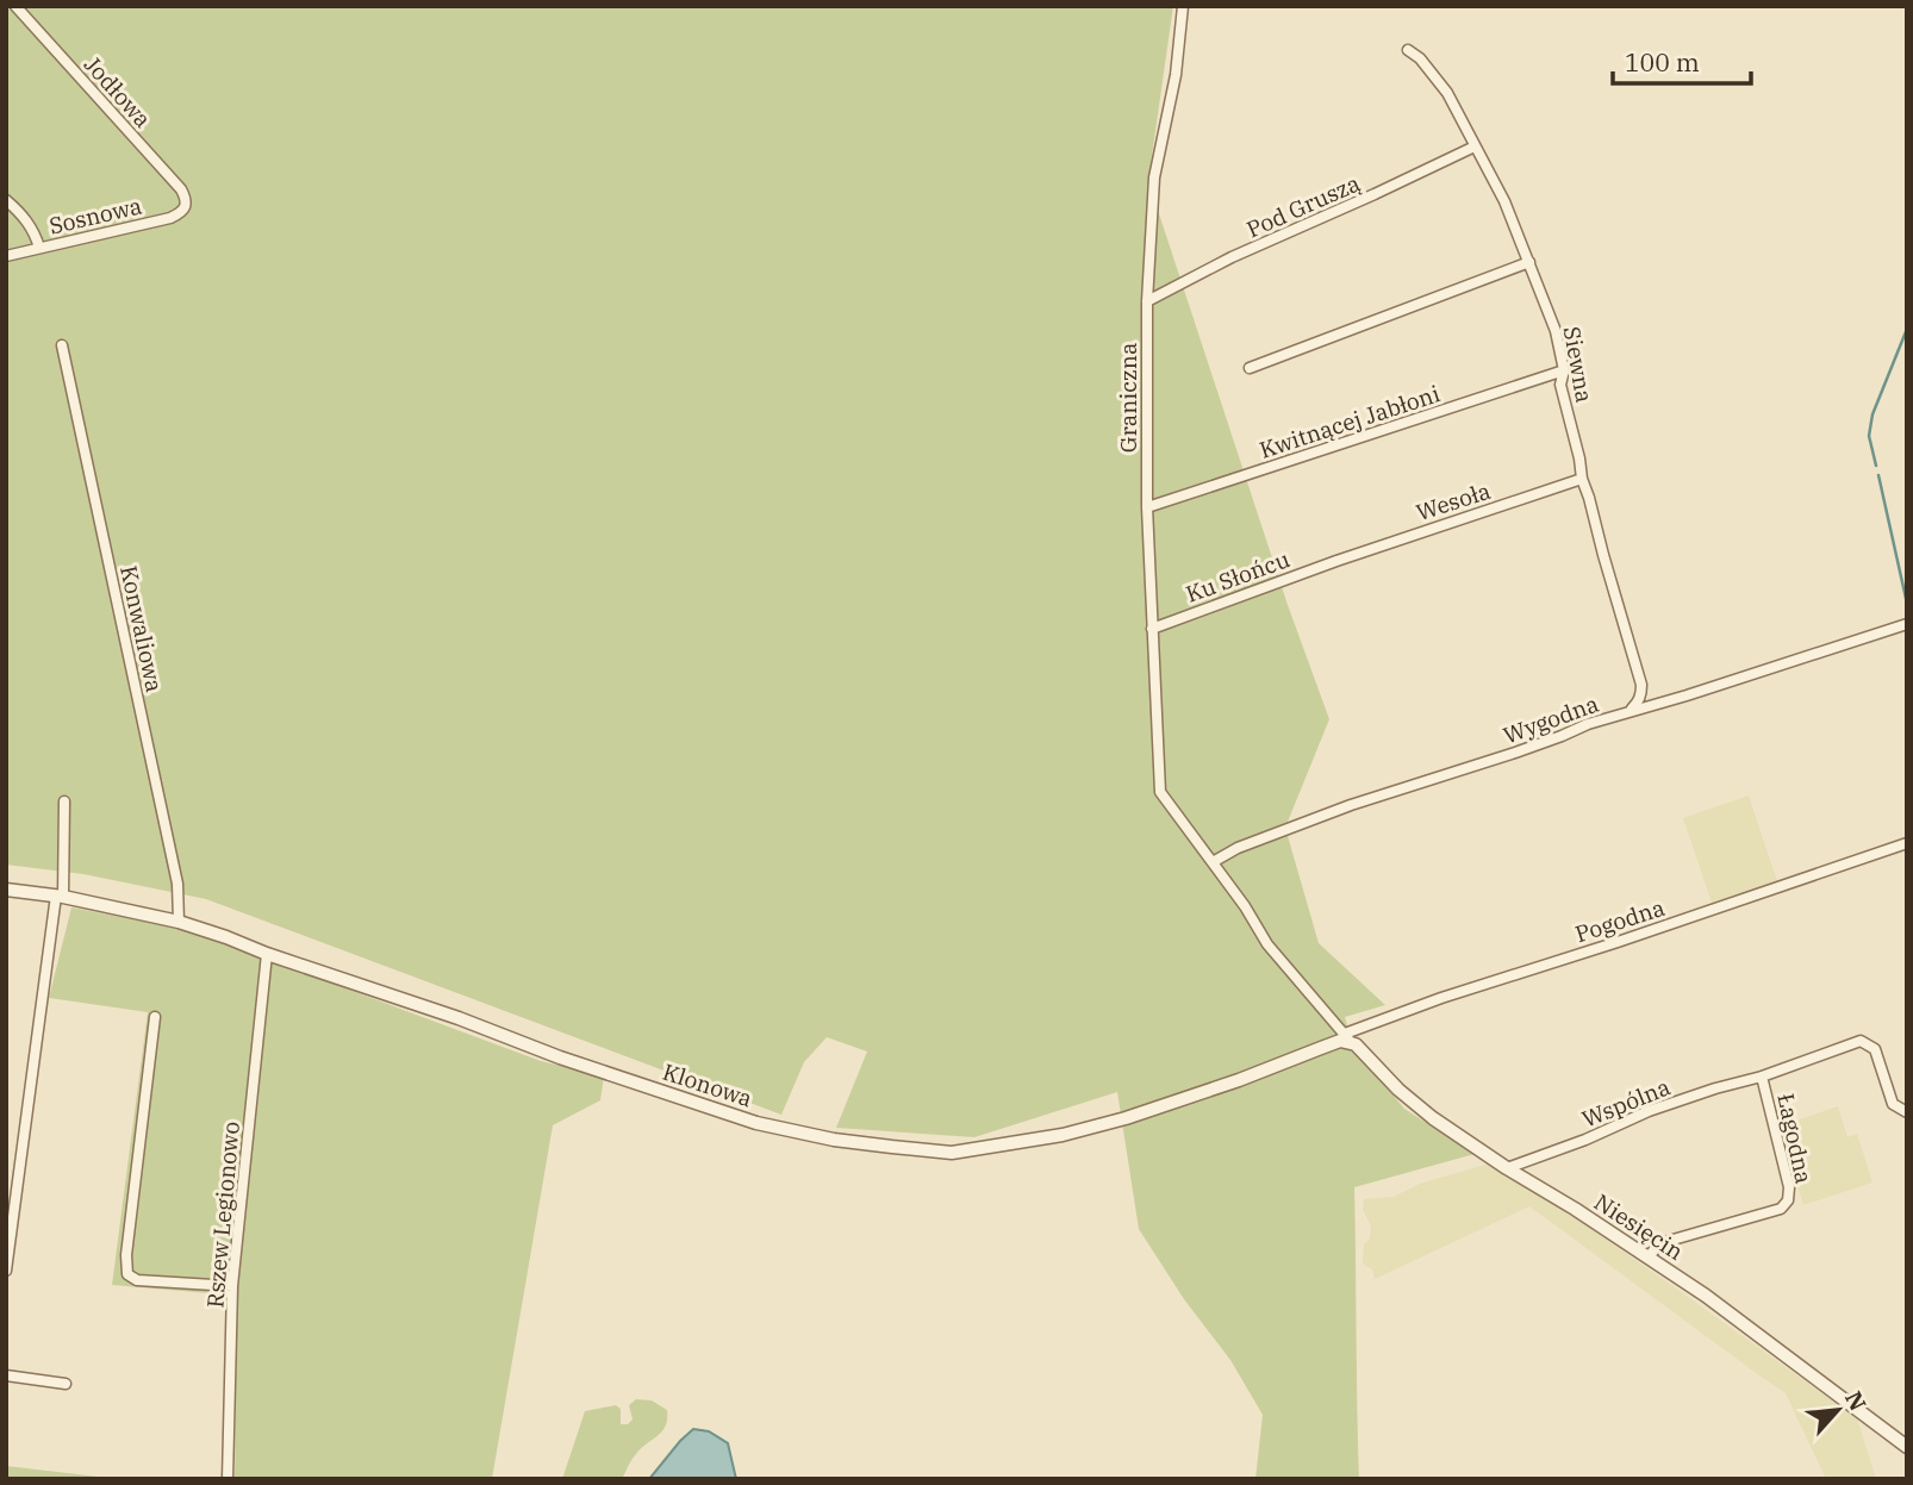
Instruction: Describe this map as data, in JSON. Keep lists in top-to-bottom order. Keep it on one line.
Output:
{"streets":{"street":["Jodłowa","Pod Gruszą","Sosnowa","Siewna","Graniczna","Kwitnącej Jabłoni","Wesoła","Ku Słońcu","Konwaliowa","Wygodna","Pogodna","Klonowa","Wspólna","Łagodna","Rszew Legionowo","Niesięcin"]},"crossings":[["Jodłowa","Sosnowa"],["Pod Gruszą","Siewna"],["Pod Gruszą","Graniczna"],["Siewna","Kwitnącej Jabłoni"],["Siewna","Wesoła"],["Siewna","Wygodna"],["Graniczna","Kwitnącej Jabłoni"],["Graniczna","Ku Słońcu"],["Graniczna","Wygodna"],["Wesoła","Ku Słońcu"],["Konwaliowa","Klonowa"],["Pogodna","Klonowa"],["Pogodna","Niesięcin"],["Klonowa","Rszew Legionowo"],["Klonowa","Niesięcin"],["Wspólna","Łagodna"],["Wspólna","Niesięcin"],["Łagodna","Niesięcin"]],"scale_bar":"100 m","north":"top right"}
